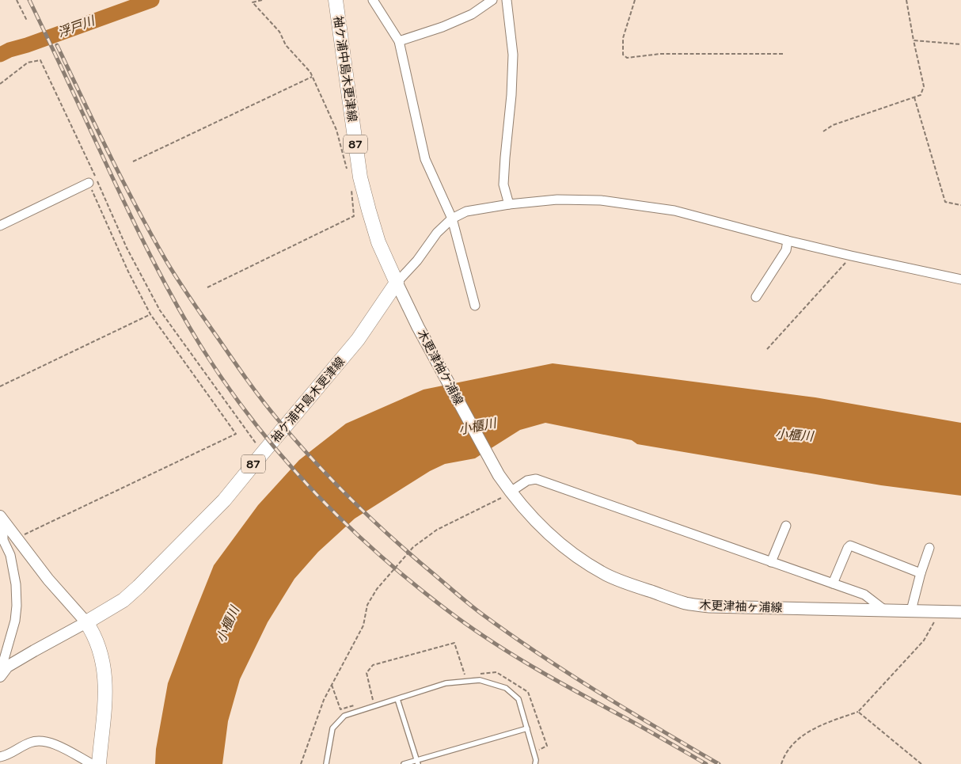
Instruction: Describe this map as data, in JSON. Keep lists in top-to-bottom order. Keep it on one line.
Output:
{"streets":{"main road":["袖ケ浦中島木更津線","87","木更津袖ケ浦線","木更津袖ヶ浦線"]},"crossings":[["袖ケ浦中島木更津線","木更津袖ケ浦線"],["木更津袖ケ浦線","木更津袖ヶ浦線"]],"water":["浮戸川","小櫃川"]}
